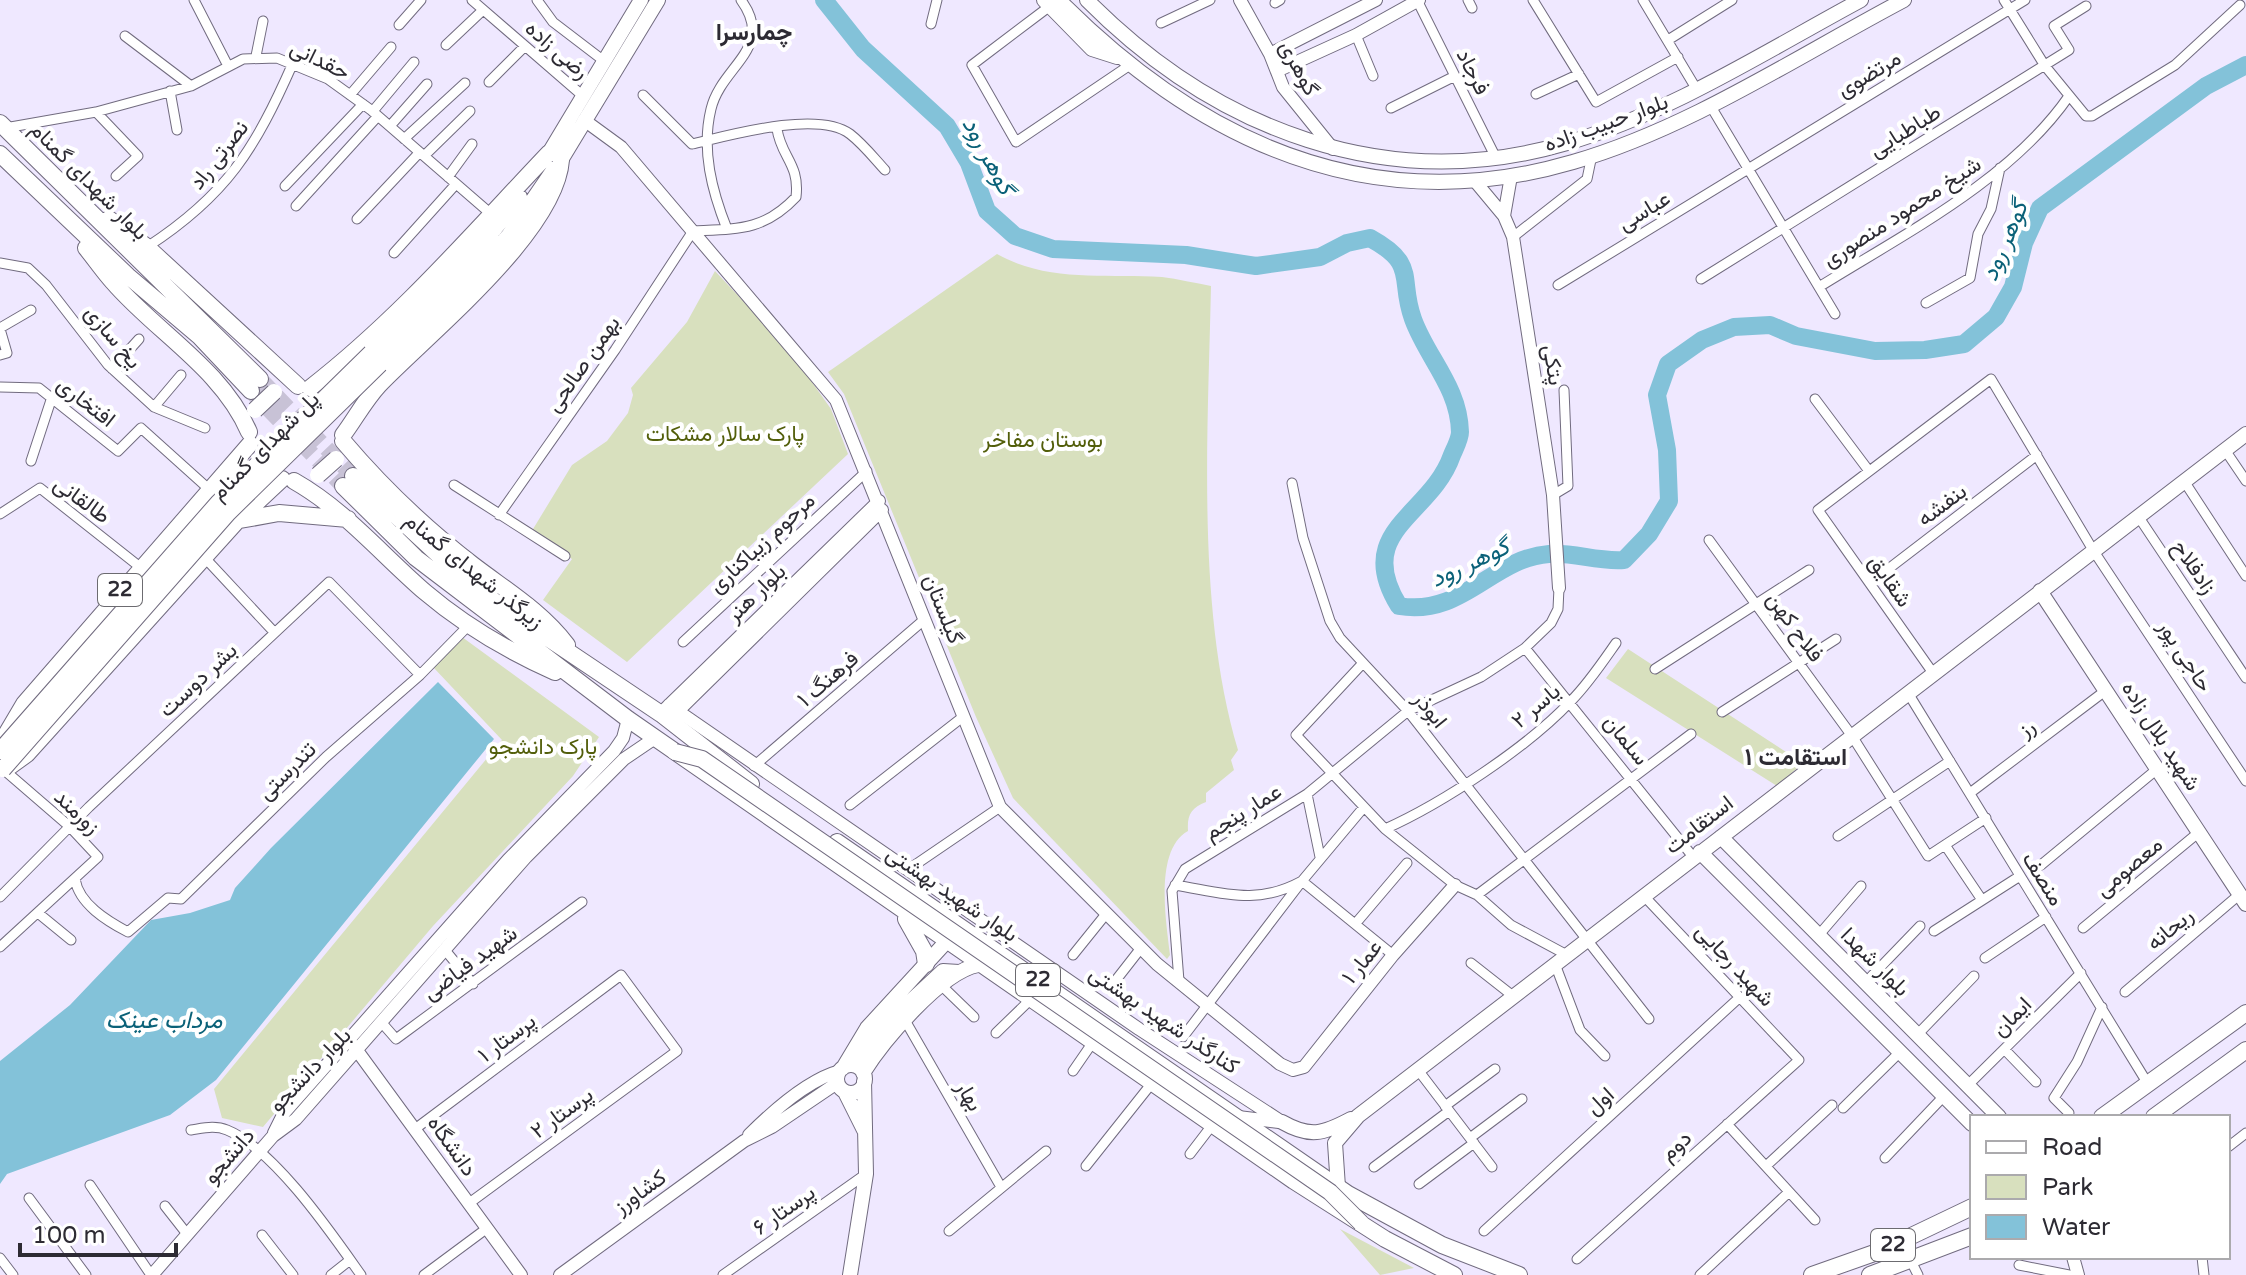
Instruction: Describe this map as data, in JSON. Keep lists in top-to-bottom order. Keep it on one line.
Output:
{"streets":{"highway":["بلوار شهدای گمنام","پل شهدای گمنام","زیرگذر شهدای گمنام","22","بلوار شهید بهشتی"],"main road":["بلوار حبیب زاده","شهید بلال زاده","استقامت","بلوار شهدا"],"street":["رضی زاده","حقدانی","گوهری","فرجاد","مرتضوی","طباطبایی","نصرتی راد","عباسی","شیخ محمود منصوری","یخ سازی","بهمن صالحی","پتکی","افتخاری","طالقانی","بنفشه","مرحوم زیباکناری","زادفلاح","شقایق","بلوار هنر","گیلستان","فلاح کهن","حاجی پور","فرهنگ ۱","بشر دوست","یاسر ۲","ابوذر","رز","سلمان","تندرستی","زورمند","عمار پنجم","معصومی","منصف","ریحانه","عمار ۱","شهید فیاضی","شهید رجایی","ایمان","کنارگذر شهید بهشتی","پرستار ۱","بلوار دانشجو","بهار","اول","پرستار ۲","دانشگاه","دوم","دانشجو","کشاورز","پرستار ۶"]},"crossings":[["حقدانی","نصرتی راد"],["حقدانی","بلوار شهدای گمنام"],["گوهری","بلوار حبیب زاده"],["فرجاد","بلوار حبیب زاده"],["مرتضوی","عباسی"],["مرتضوی","شیخ محمود منصوری"],["بلوار حبیب زاده","شیخ محمود منصوری"],["بلوار حبیب زاده","پتکی"],["طباطبایی","شیخ محمود منصوری"],["عباسی","شیخ محمود منصوری"],["بهمن صالحی","گیلستان"],["افتخاری","22"],["پل شهدای گمنام","22"],["پل شهدای گمنام","زورمند"],["طالقانی","22"],["بنفشه","شقایق"],["مرحوم زیباکناری","گیلستان"],["زادفلاح","استقامت"],["زیرگذر شهدای گمنام","22"],["زیرگذر شهدای گمنام","بلوار شهید بهشتی"],["شقایق","استقامت"],["22","تندرستی"],["22","زورمند"],["22","بلوار شهید بهشتی"],["بلوار هنر","گیلستان"],["بلوار هنر","بلوار شهید بهشتی"],["بلوار هنر","کنارگذر شهید بهشتی"],["گیلستان","فرهنگ ۱"],["گیلستان","عمار ۱"],["فلاح کهن","استقامت"],["حاجی پور","استقامت"],["فرهنگ ۱","کنارگذر شهید بهشتی"],["بشر دوست","تندرستی"],["بشر دوست","زورمند"],["یاسر ۲","ابوذر"],["یاسر ۲","سلمان"],["ابوذر","عمار پنجم"],["ابوذر","استقامت"],["رز","شهید بلال زاده"],["رز","منصف"],["شهید بلال زاده","استقامت"],["شهید بلال زاده","معصومی"],["شهید بلال زاده","ریحانه"],["سلمان","عمار پنجم"],["سلمان","استقامت"],["سلمان","بلوار شهدا"],["تندرستی","زورمند"],["استقامت","منصف"],["استقامت","بلوار شهید بهشتی"],["استقامت","بلوار شهدا"],["استقامت","شهید رجایی"],["منصف","ایمان"],["بلوار شهید بهشتی","کنارگذر شهید بهشتی"],["بلوار شهید بهشتی","بلوار دانشجو"],["بلوار شهدا","ایمان"],["شهید فیاضی","بلوار دانشجو"],["شهید رجایی","اول"],["شهید رجایی","دوم"],["پرستار ۱","پرستار ۲"],["پرستار ۱","دانشگاه"],["بلوار دانشجو","دانشگاه"],["بلوار دانشجو","دانشجو"],["پرستار ۲","دانشگاه"]],"districts":["چمارسرا","استقامت ۱"],"water":["گوهر رود","مرداب عینک"],"parks":["پارک سالار مشکات","بوستان مفاخر","پارک دانشجو"],"legend":["Road","Park","Water"],"scale_bar":"100 m"}
